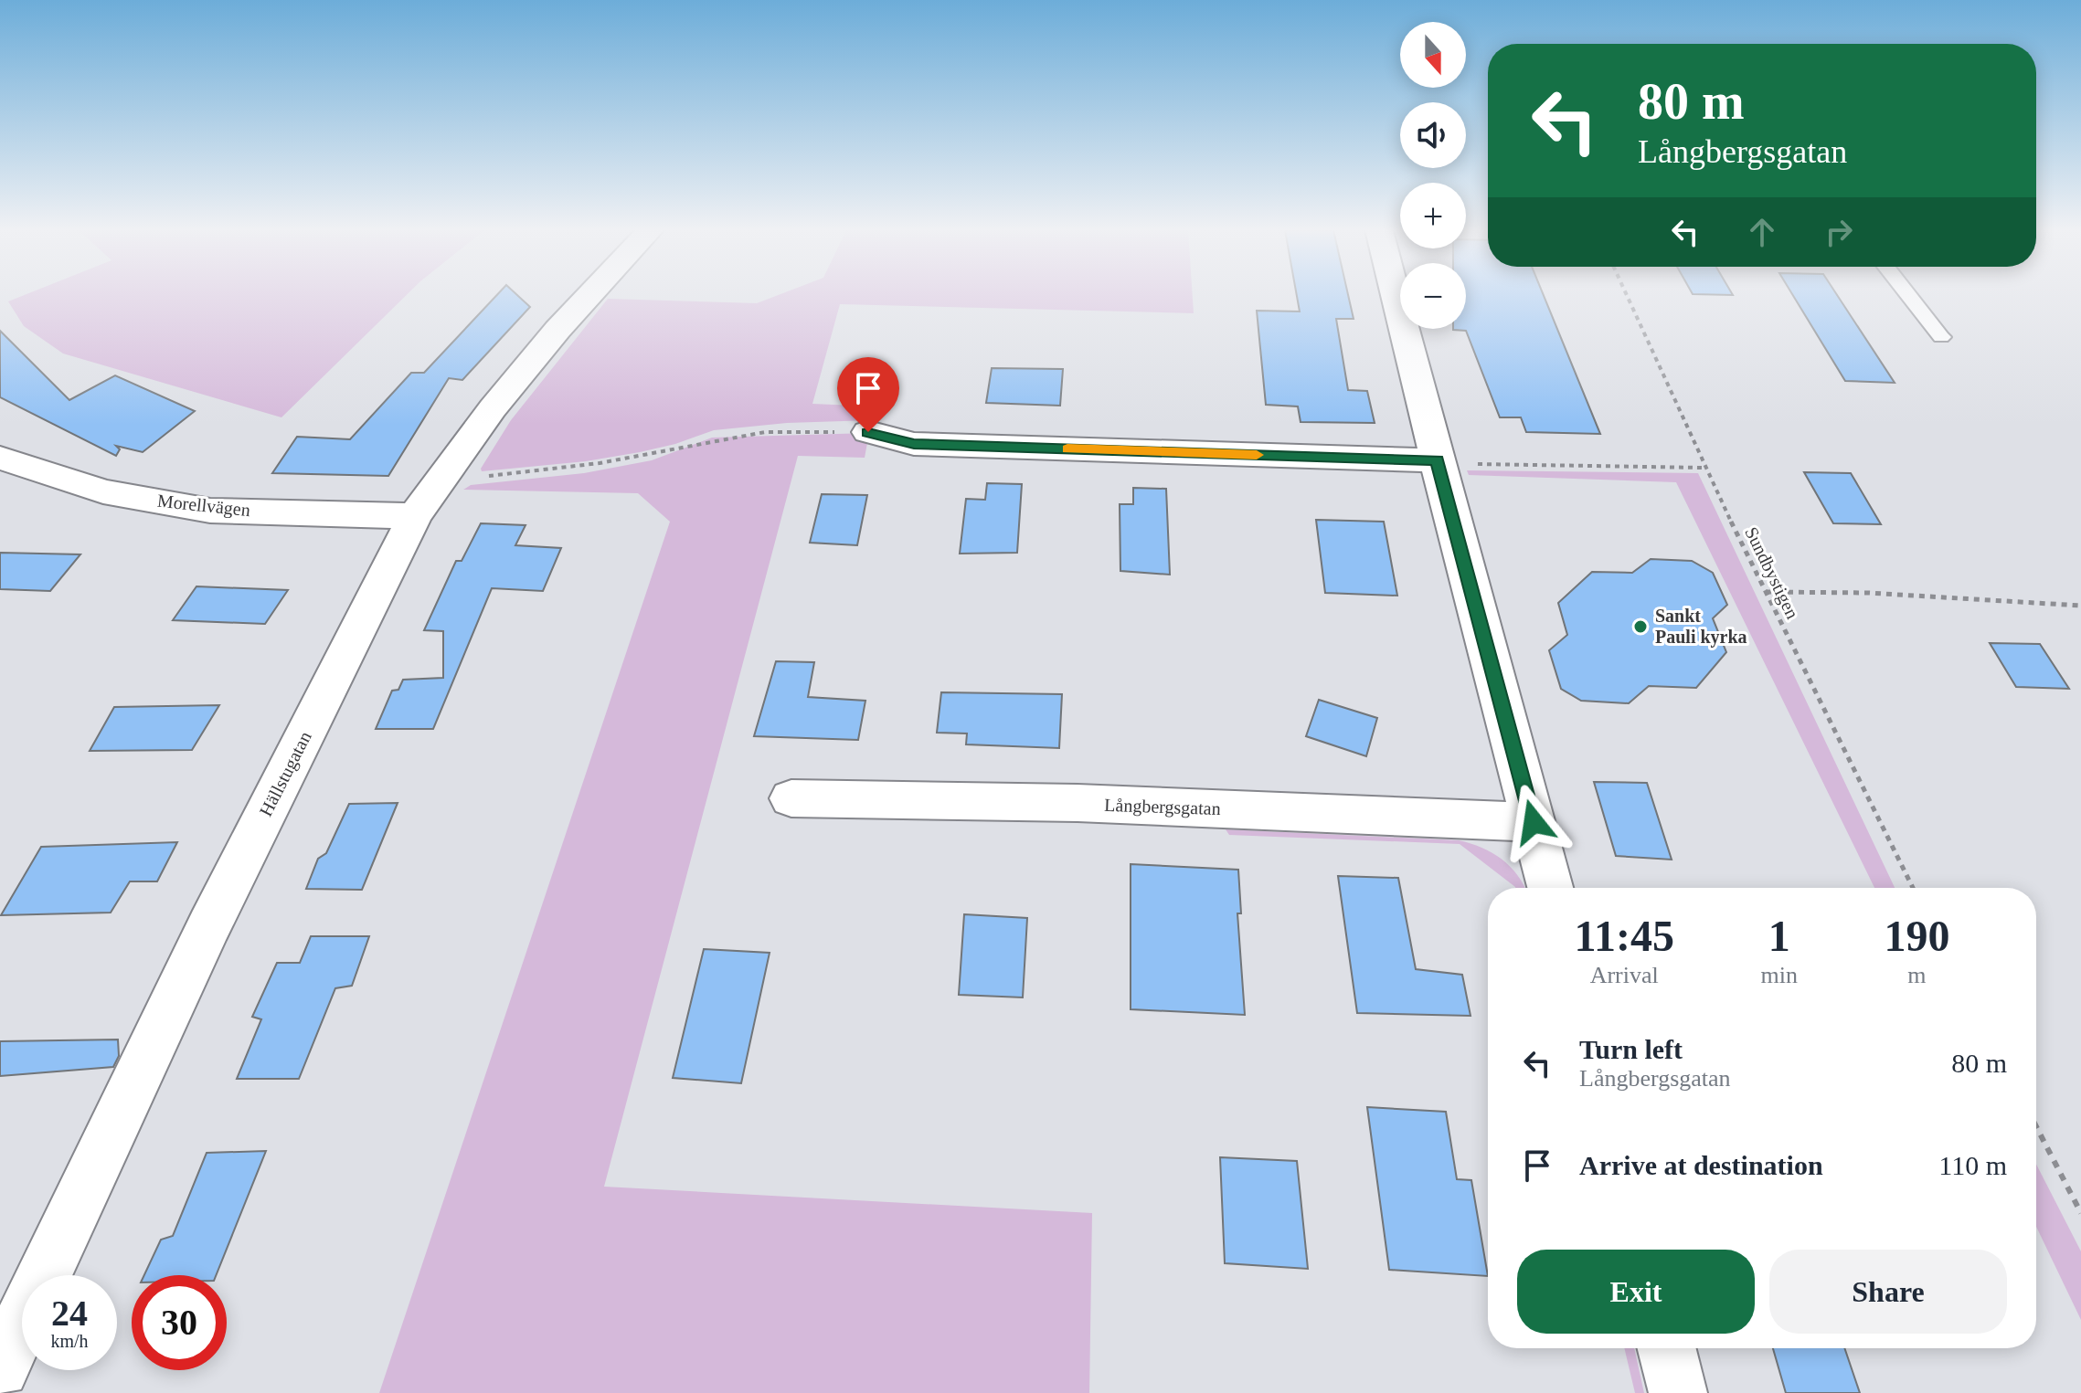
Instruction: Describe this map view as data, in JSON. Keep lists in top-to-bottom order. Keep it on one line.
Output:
{"streets":{"street":["Morellvägen","Hällstugatan","Långbergsgatan"],"path":["Sundbystigen"]},"crossings":[["Morellvägen","Hällstugatan"]],"places":["Sankt Pauli kyrka"],"north":"bottom","page":{"map_buttons":["+","−"],"turn":["80 m","Långbergsgatan"],"eta":["11:45","Arrival","1","min","190","m"],"list":[{"name":"Turn left","note":"Långbergsgatan","value":"80 m"},{"name":"Arrive at destination","value":"110 m"}],"buttons":["Exit","Share"],"speed":"24 km/h","limit":"30"}}
